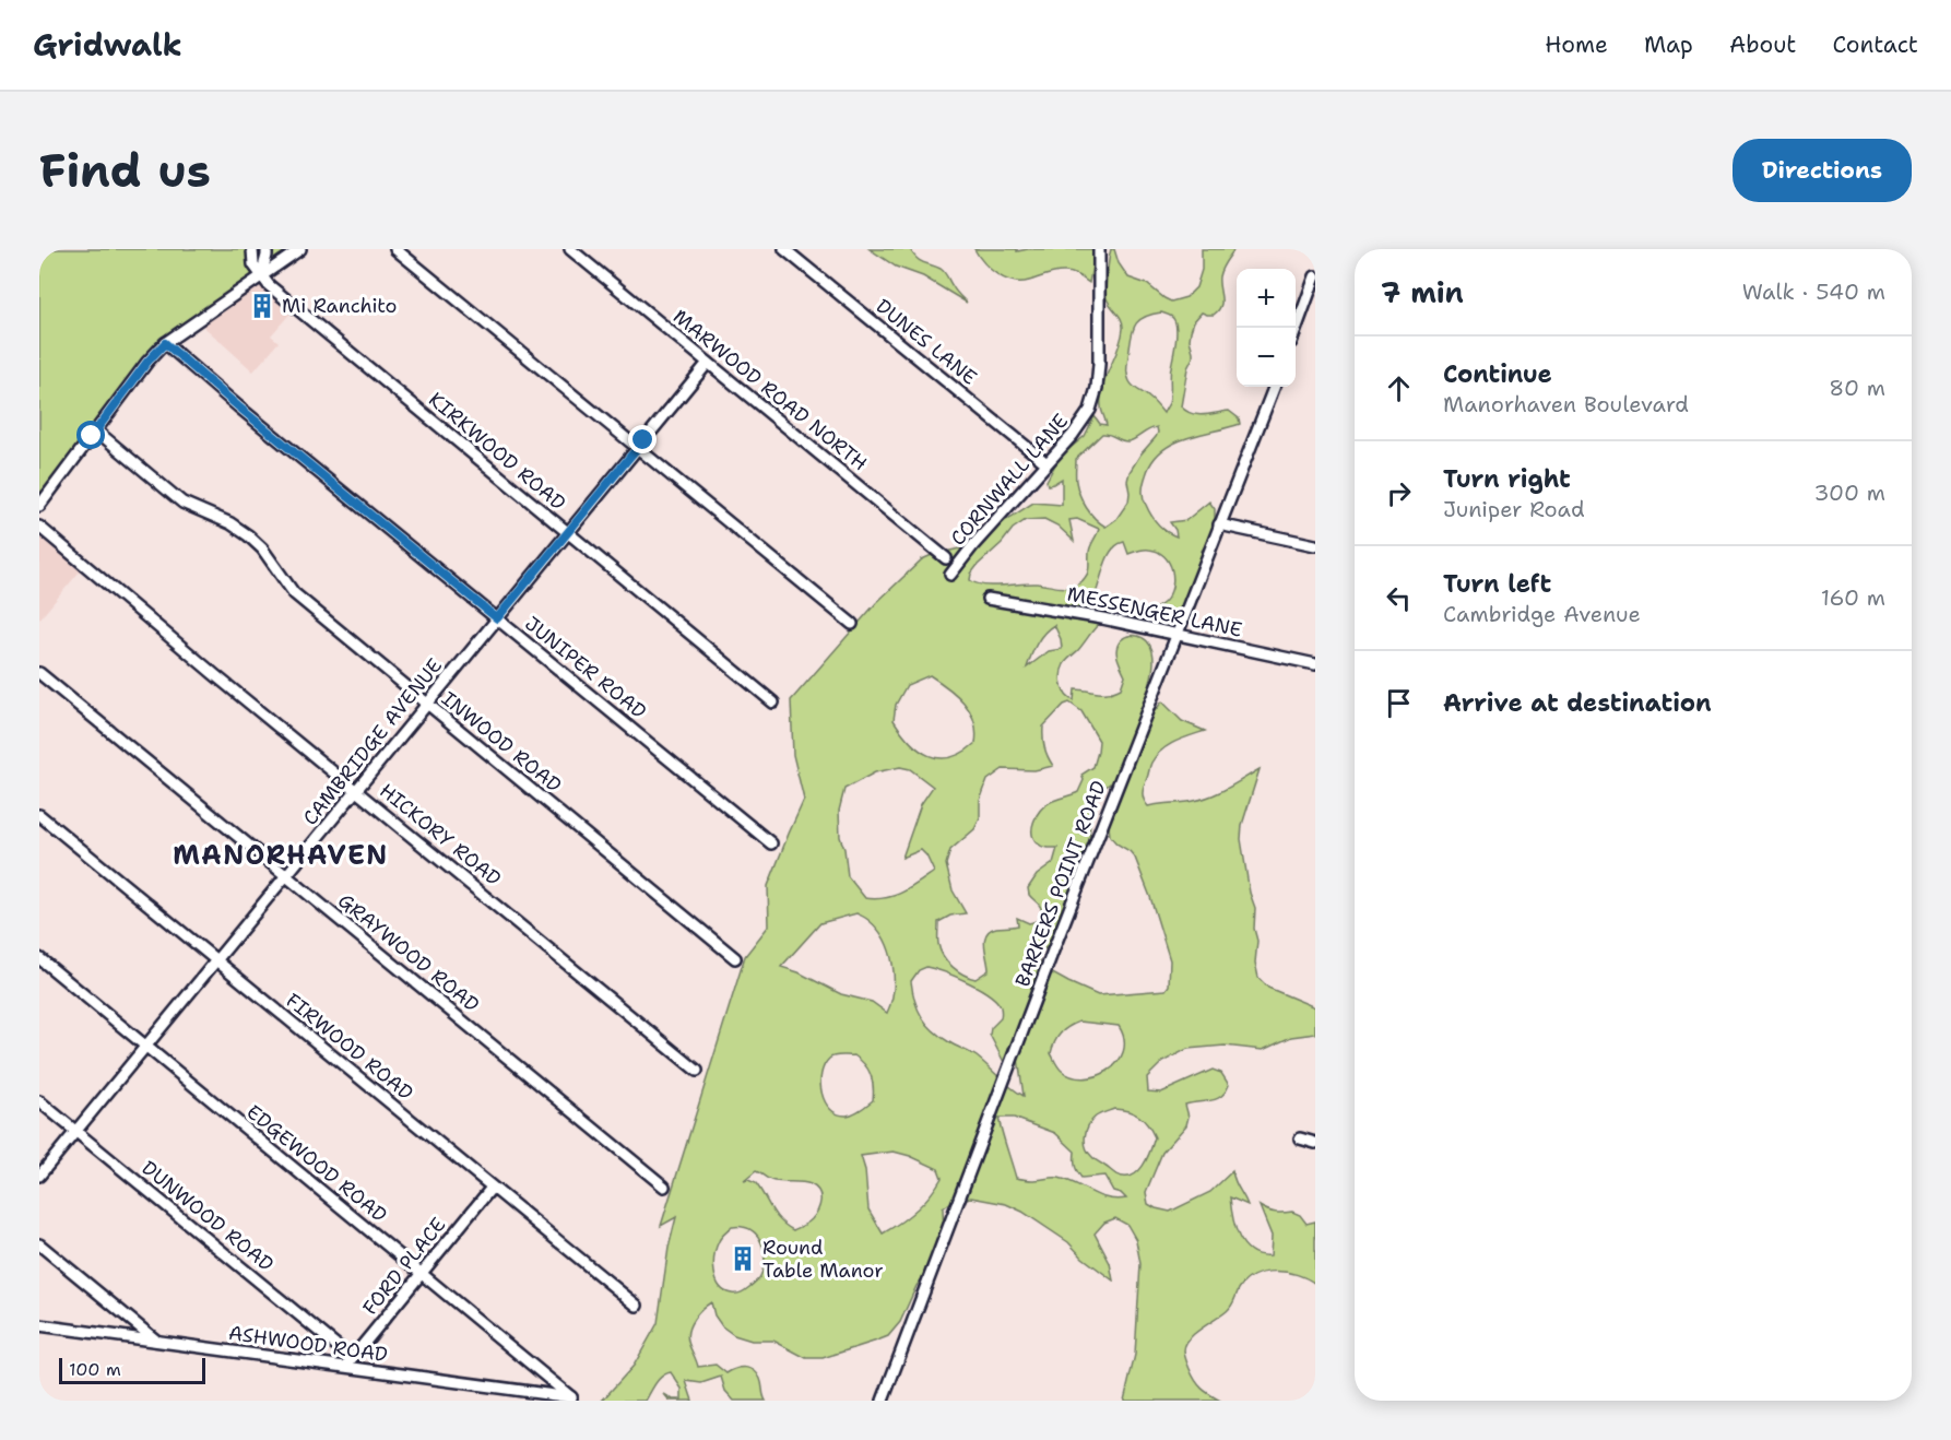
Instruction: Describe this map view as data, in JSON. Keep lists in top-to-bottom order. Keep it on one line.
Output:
{"streets":{"street":["DUNES LANE","MARWOOD ROAD NORTH","KIRKWOOD ROAD","CORNWALL LANE","MESSENGER LANE","JUNIPER ROAD","CAMBRIDGE AVENUE","INWOOD ROAD","HICKORY ROAD","BARKERS POINT ROAD","GRAYWOOD ROAD","FIRWOOD ROAD","EDGEWOOD ROAD","DUNWOOD ROAD","FORD PLACE","ASHWOOD ROAD"]},"crossings":[["DUNES LANE","CORNWALL LANE"],["MARWOOD ROAD NORTH","CAMBRIDGE AVENUE"],["KIRKWOOD ROAD","CAMBRIDGE AVENUE"],["MESSENGER LANE","BARKERS POINT ROAD"],["JUNIPER ROAD","CAMBRIDGE AVENUE"],["CAMBRIDGE AVENUE","INWOOD ROAD"],["CAMBRIDGE AVENUE","HICKORY ROAD"],["CAMBRIDGE AVENUE","GRAYWOOD ROAD"],["CAMBRIDGE AVENUE","FIRWOOD ROAD"],["CAMBRIDGE AVENUE","EDGEWOOD ROAD"],["CAMBRIDGE AVENUE","DUNWOOD ROAD"],["FIRWOOD ROAD","FORD PLACE"],["EDGEWOOD ROAD","FORD PLACE"],["EDGEWOOD ROAD","ASHWOOD ROAD"],["DUNWOOD ROAD","FORD PLACE"],["FORD PLACE","ASHWOOD ROAD"]],"districts":["MANORHAVEN"],"places":{"building":["Mi Ranchito","Round Table Manor"]},"scale_bar":"100 m","page":{"header":"Gridwalk","nav":["Home","Map","About","Contact"],"buttons":"Directions","title":"Find us","heading":["7 min","Walk · 540 m"],"map_buttons":["+","−"],"list":[["Continue","Manorhaven Boulevard","80 m"],["Turn right","Juniper Road","300 m"],["Turn left","Cambridge Avenue","160 m"],"Arrive at destination"],"scale":"100 m"}}
